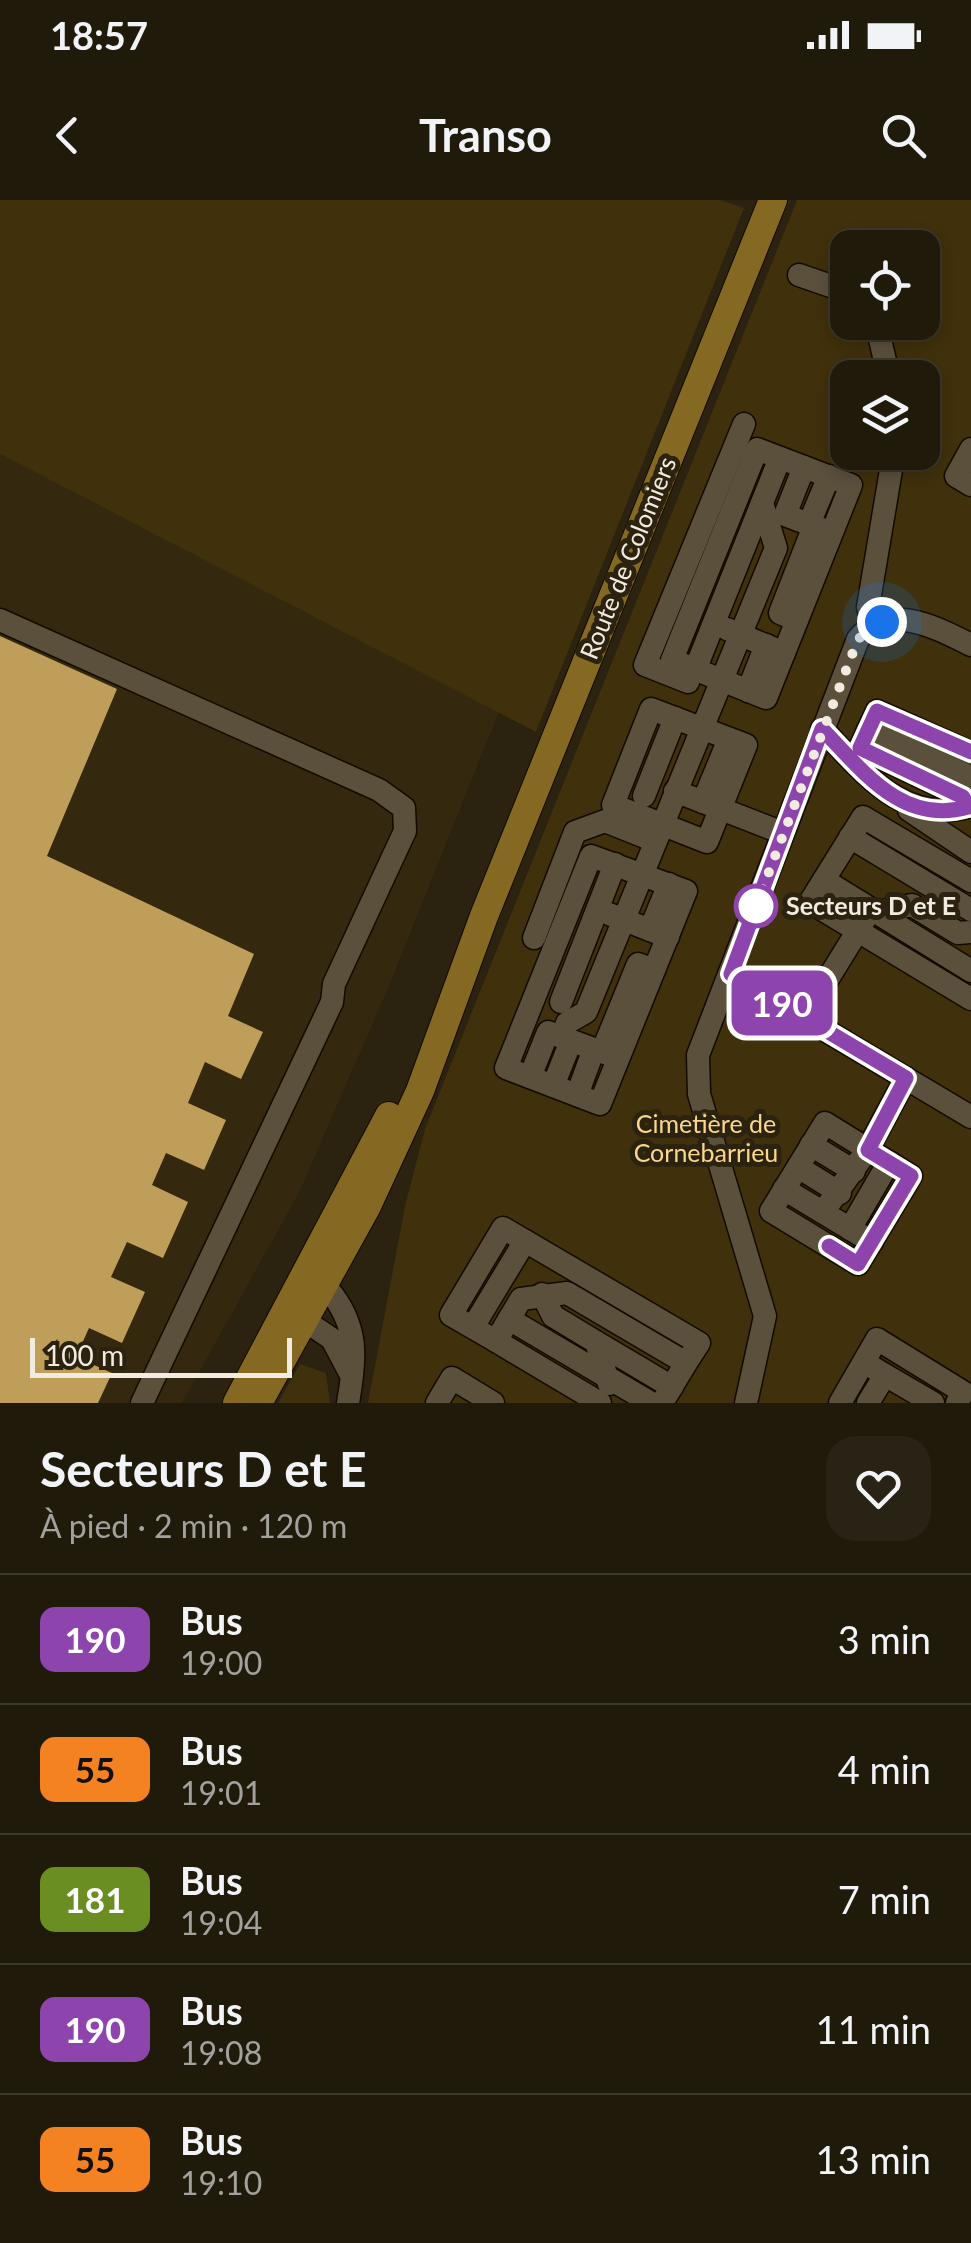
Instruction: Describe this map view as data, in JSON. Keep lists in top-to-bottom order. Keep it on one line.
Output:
{"streets":{"main road":["Route de Colomiers"]},"parks":["Cimetière de Cornebarrieu"],"places":["Secteurs D et E"],"lines":["bus line 190"],"scale_bar":"100 m","page":{"status":"18:57","header":"Transo","on_map":"190","scale":"100 m","heading":["Secteurs D et E","À pied · 2 min · 120 m"],"list":[{"mark":"190","name":"Bus","note":"19:00","value":"3 min"},{"mark":"55","name":"Bus","note":"19:01","value":"4 min"},{"mark":"181","name":"Bus","note":"19:04","value":"7 min"},{"mark":"190","name":"Bus","note":"19:08","value":"11 min"},{"mark":"55","name":"Bus","note":"19:10","value":"13 min"}]}}
